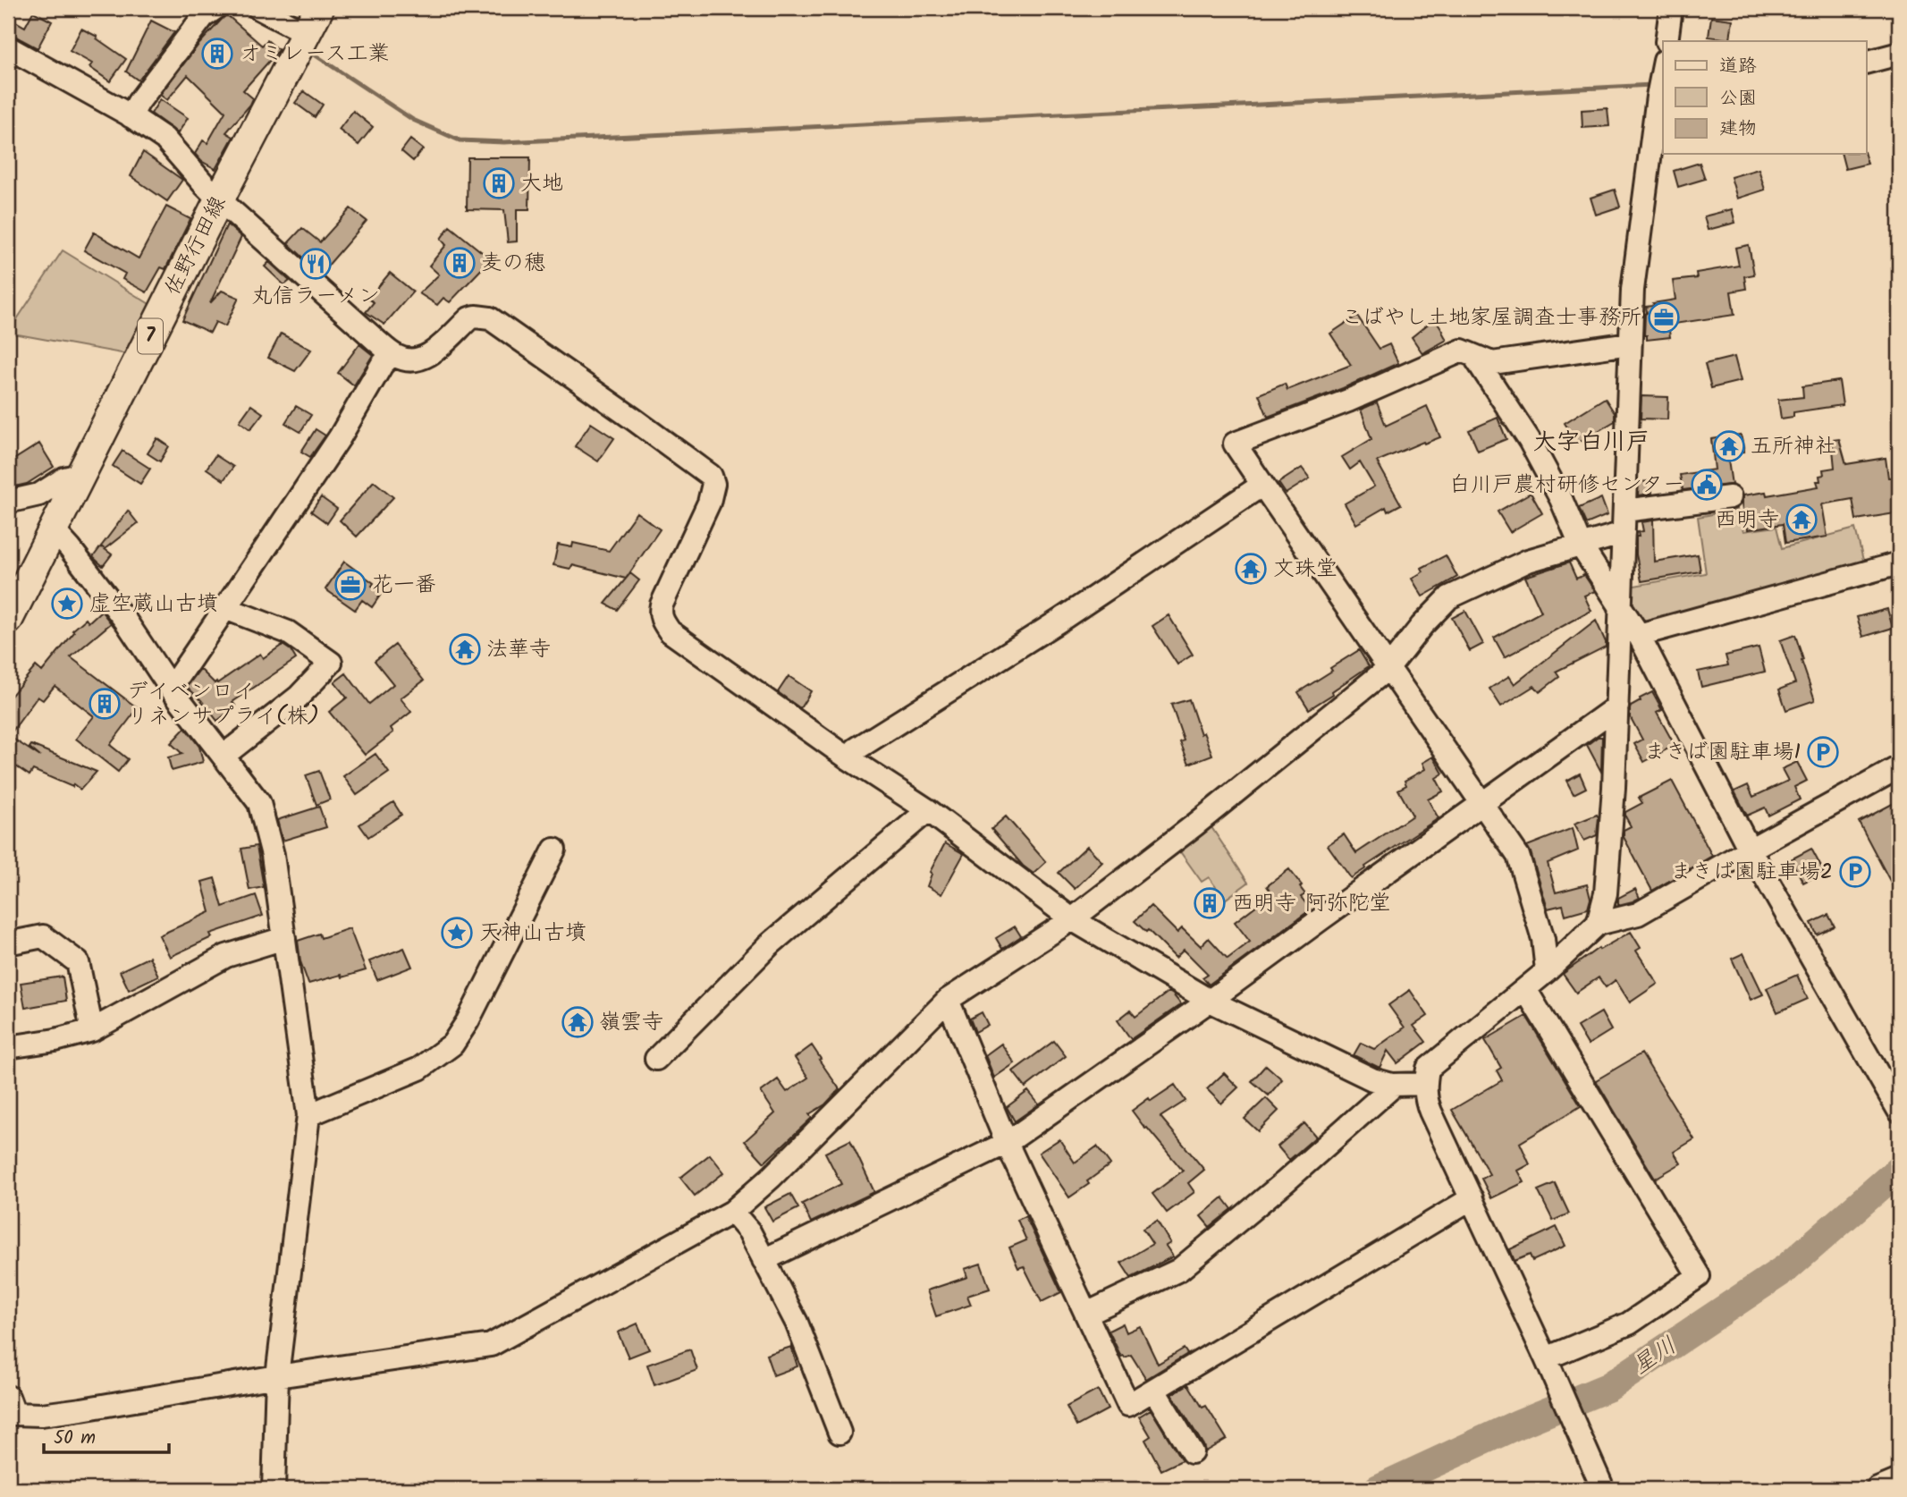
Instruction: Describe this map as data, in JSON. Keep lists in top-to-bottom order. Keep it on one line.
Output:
{"streets":{"main road":["佐野行田線","7"]},"districts":["大字白川戸"],"water":["星川"],"places":{"building":["オミレース工業","大地","麦の穂","デイベンロイ リネンサプライ(株)","西明寺 阿弥陀堂"],"restaurant":["丸信ラーメン"],"office":["こばやし土地家屋調査士事務所","花一番"],"temple":["五所神社","西明寺","文珠堂","法華寺","嶺雲寺"],"public building":["白川戸農村研修センター"],"place":["虚空蔵山古墳","天神山古墳"],"parking":["まきば園駐車場1","まきば園駐車場2"]},"legend":["道路","公園","建物"],"scale_bar":"50 m"}
